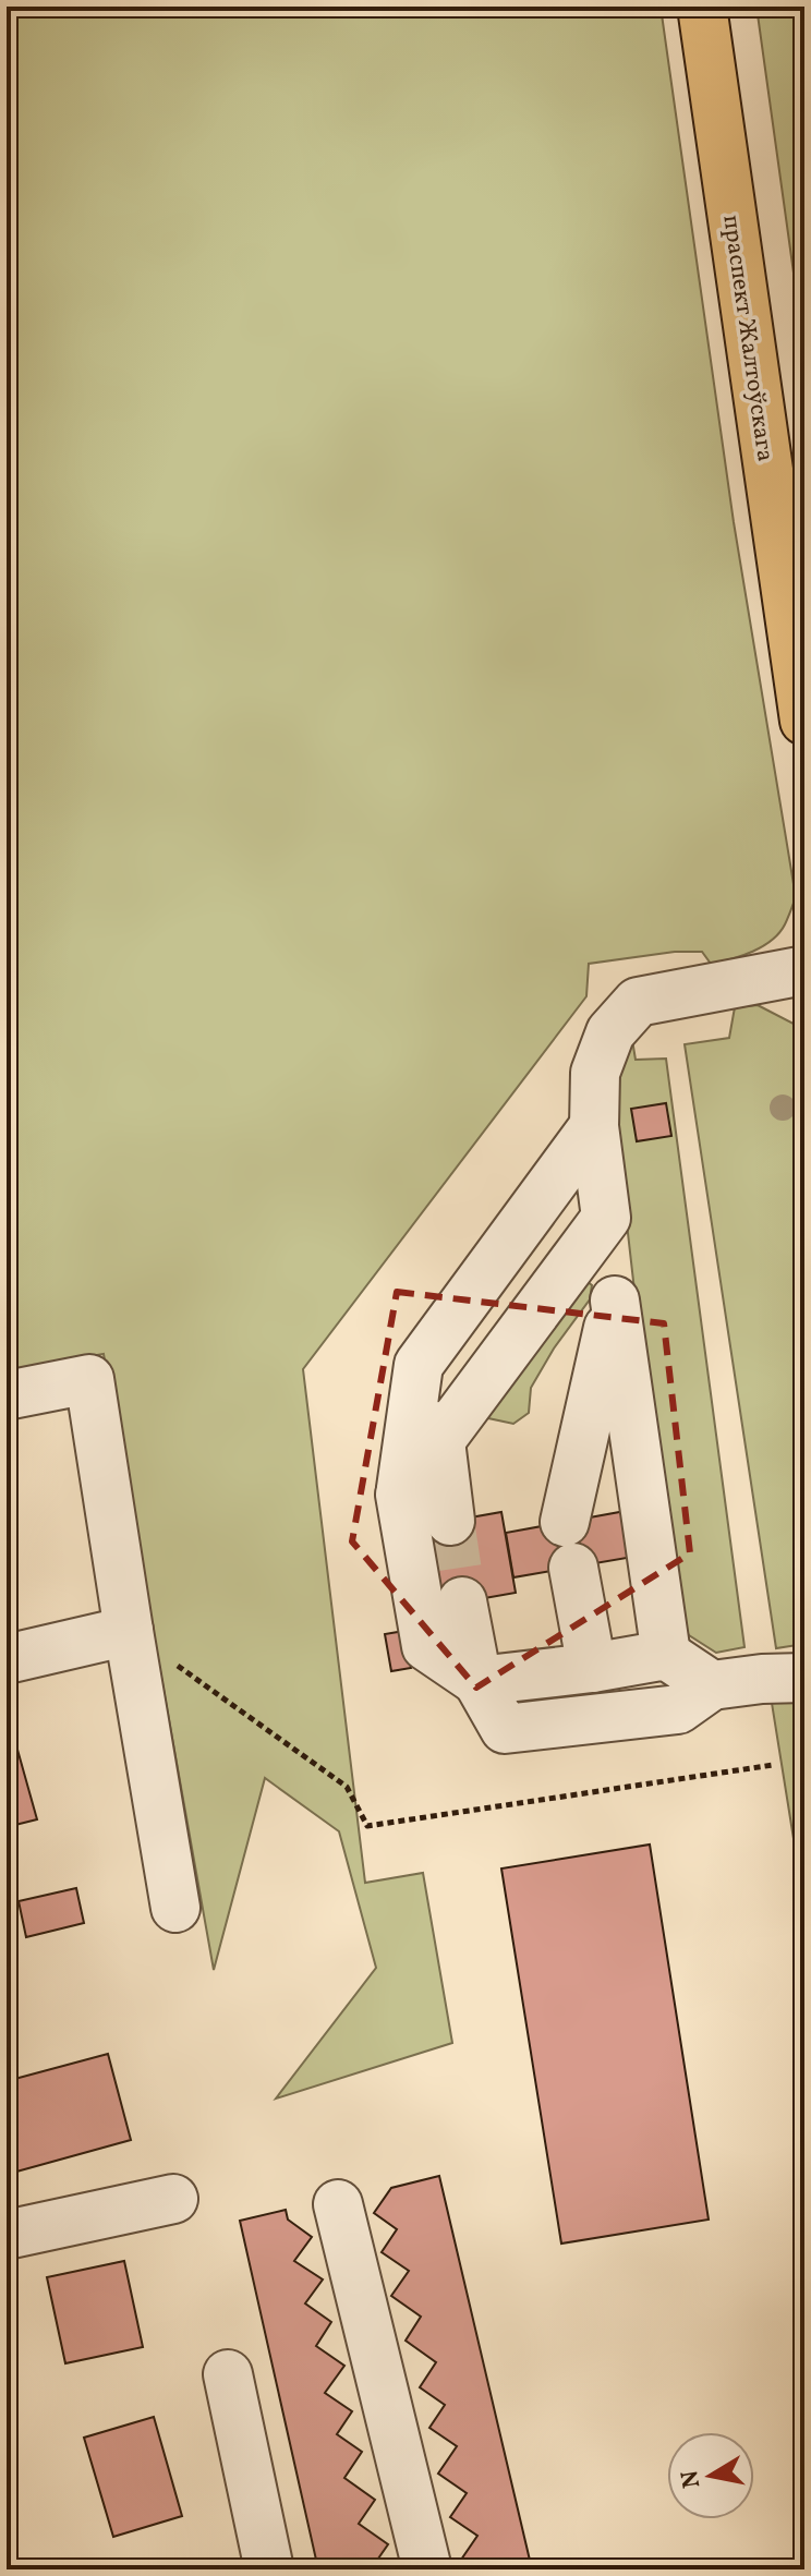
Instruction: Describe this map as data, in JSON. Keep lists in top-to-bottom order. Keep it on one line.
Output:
{"streets":{"main road":["праспект Жалтоўскага"]},"north":"left"}
